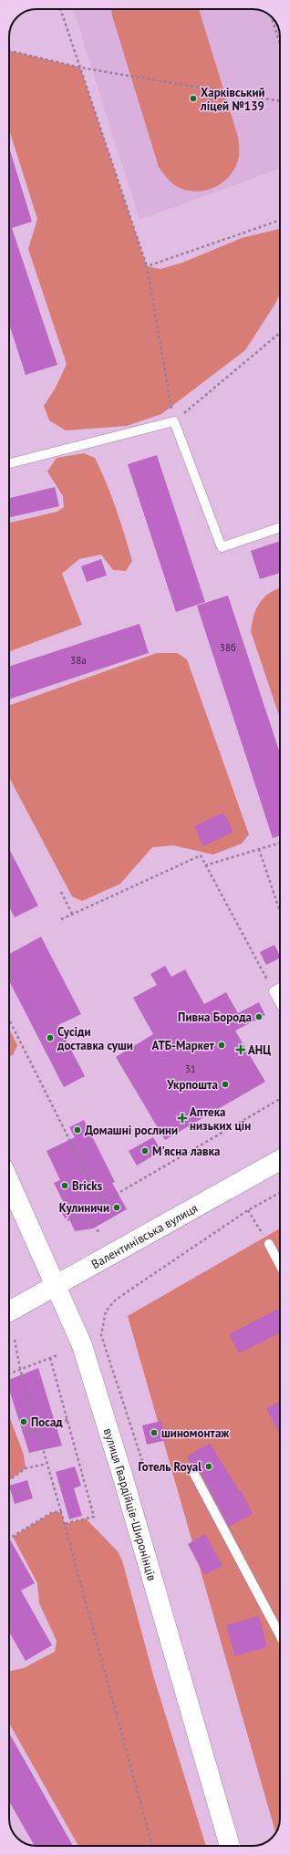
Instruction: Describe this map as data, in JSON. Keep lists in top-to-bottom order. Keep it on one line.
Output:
{"streets":{"main road":["Валентинівська вулиця","вулиця Гвардійців-Широнінців"]},"crossings":[["Валентинівська вулиця","вулиця Гвардійців-Широнінців"]],"places":{"other":["Харківський ліцей №139","Пивна Борода","Сусіди доставка суши","АТБ-Маркет","Укрпошта","Домашні рослини","М'ясна лавка","Bricks","Кулиничи","Посад","шиномонтаж","Готель Royal"],"health":["АНЦ","Аптека низьких цін"]},"house_numbers":["38б","38а","31"]}
